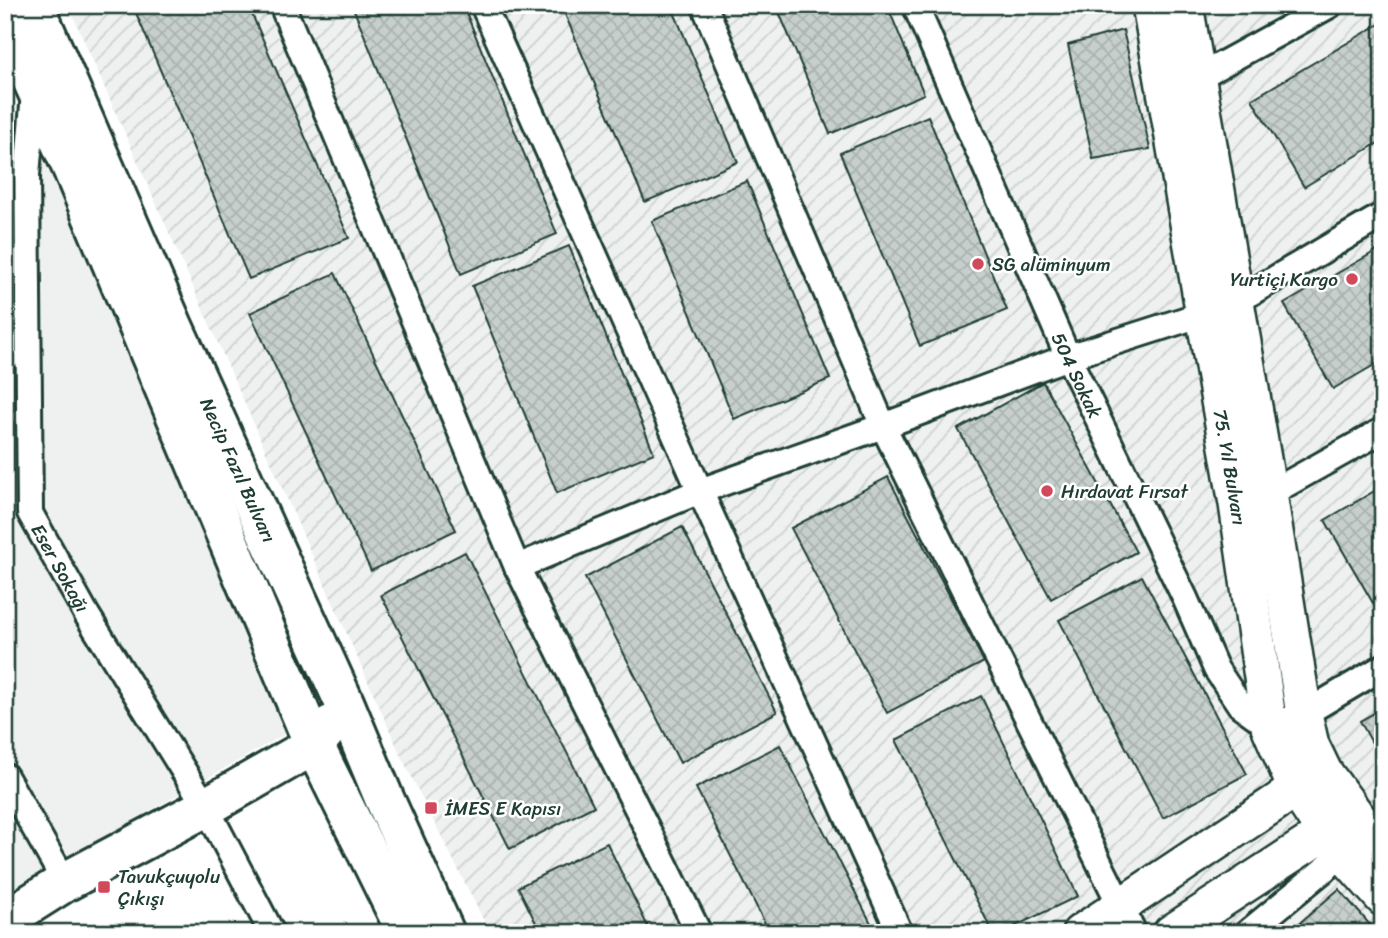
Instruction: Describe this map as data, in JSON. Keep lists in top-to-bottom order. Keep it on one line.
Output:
{"streets":{"main road":["Necip Fazıl Bulvarı"],"street":["504 Sokak","75. Yıl Bulvarı","Eser Sokağı"]},"crossings":[["504 Sokak","75. Yıl Bulvarı"],["Necip Fazıl Bulvarı","Eser Sokağı"]],"places":{"other":["SG alüminyum","Yurtiçi Kargo","Hırdavat Fırsat"],"transit":["İMES E Kapısı","Tavukçuyolu Çıkışı"]}}
